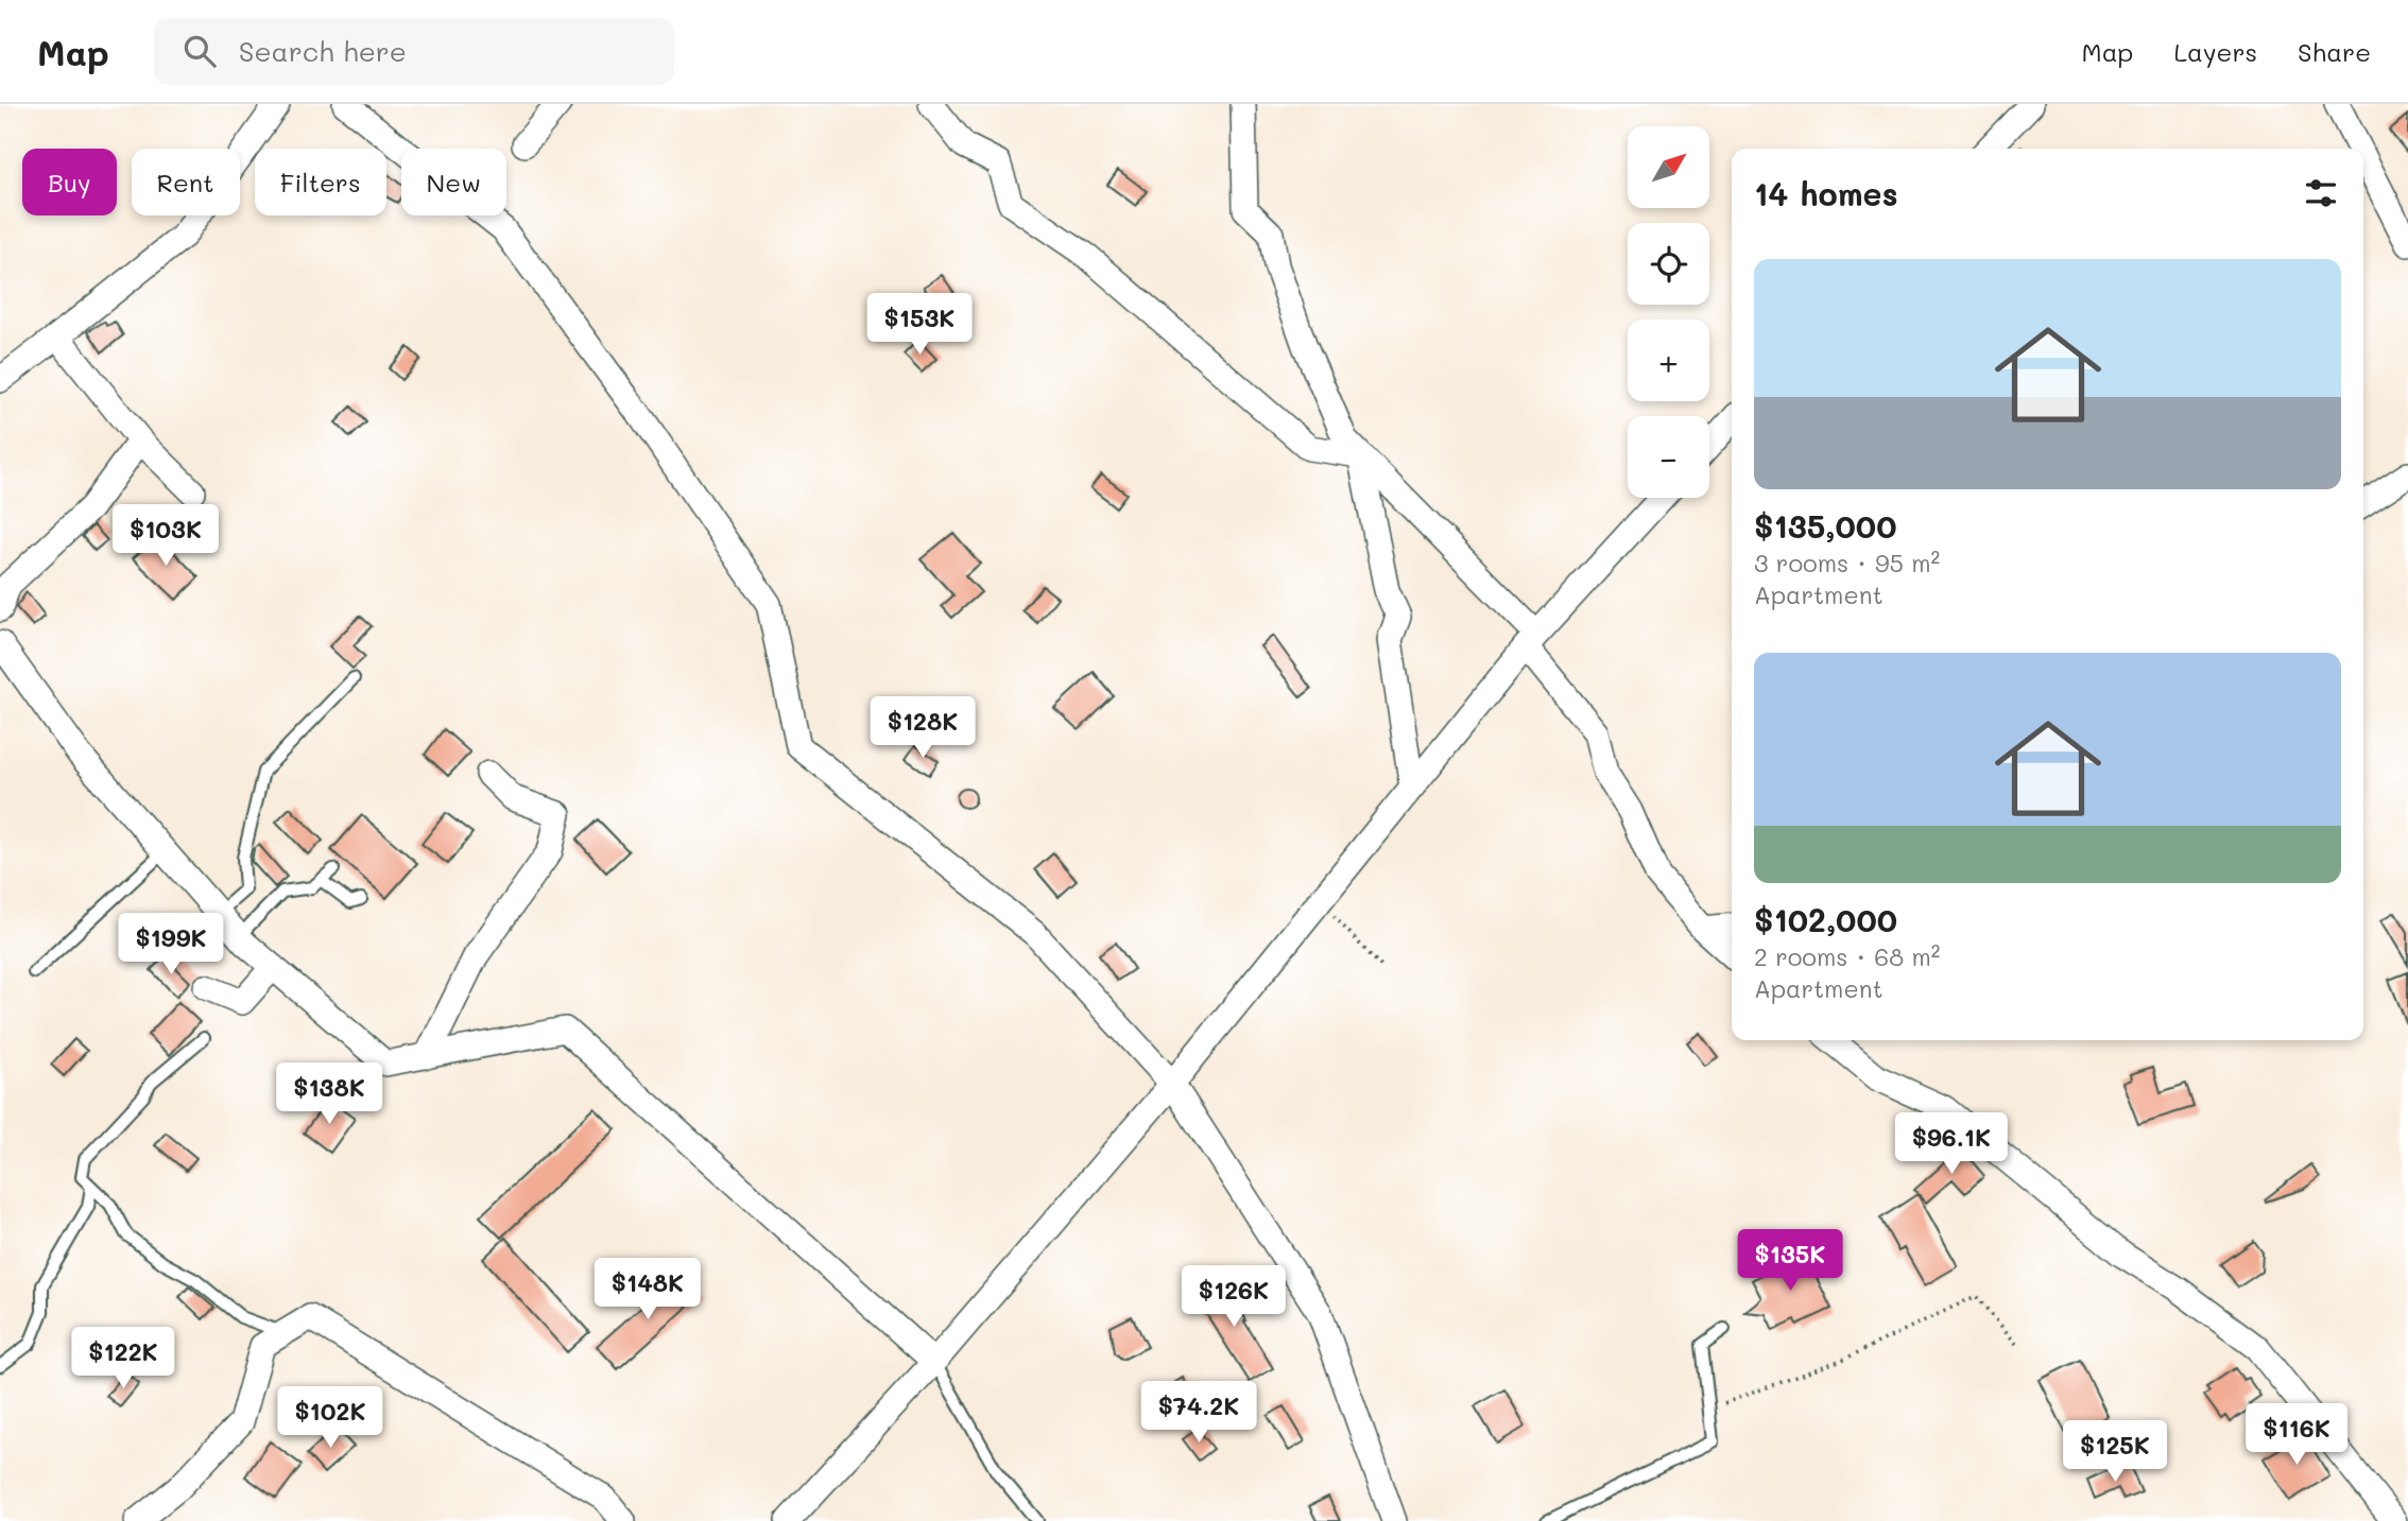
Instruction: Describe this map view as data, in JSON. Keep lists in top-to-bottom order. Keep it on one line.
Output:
{"north":"top right","page":{"header":"Map","search":"Search here","nav":["Map","Layers","Share"],"map_buttons":["+","−"],"chip":["Buy","Rent","Filters","New"],"heading":"14 homes","list":[{"name":"$135,000","note":"3 rooms · 95 m² · Apartment"},{"name":"$102,000","note":"2 rooms · 68 m² · Apartment"}],"price":["$153K","$103K","$128K","$199K","$138K","$96.1K","$135K","$148K","$126K","$122K","$74.2K","$102K","$116K","$125K"]}}
